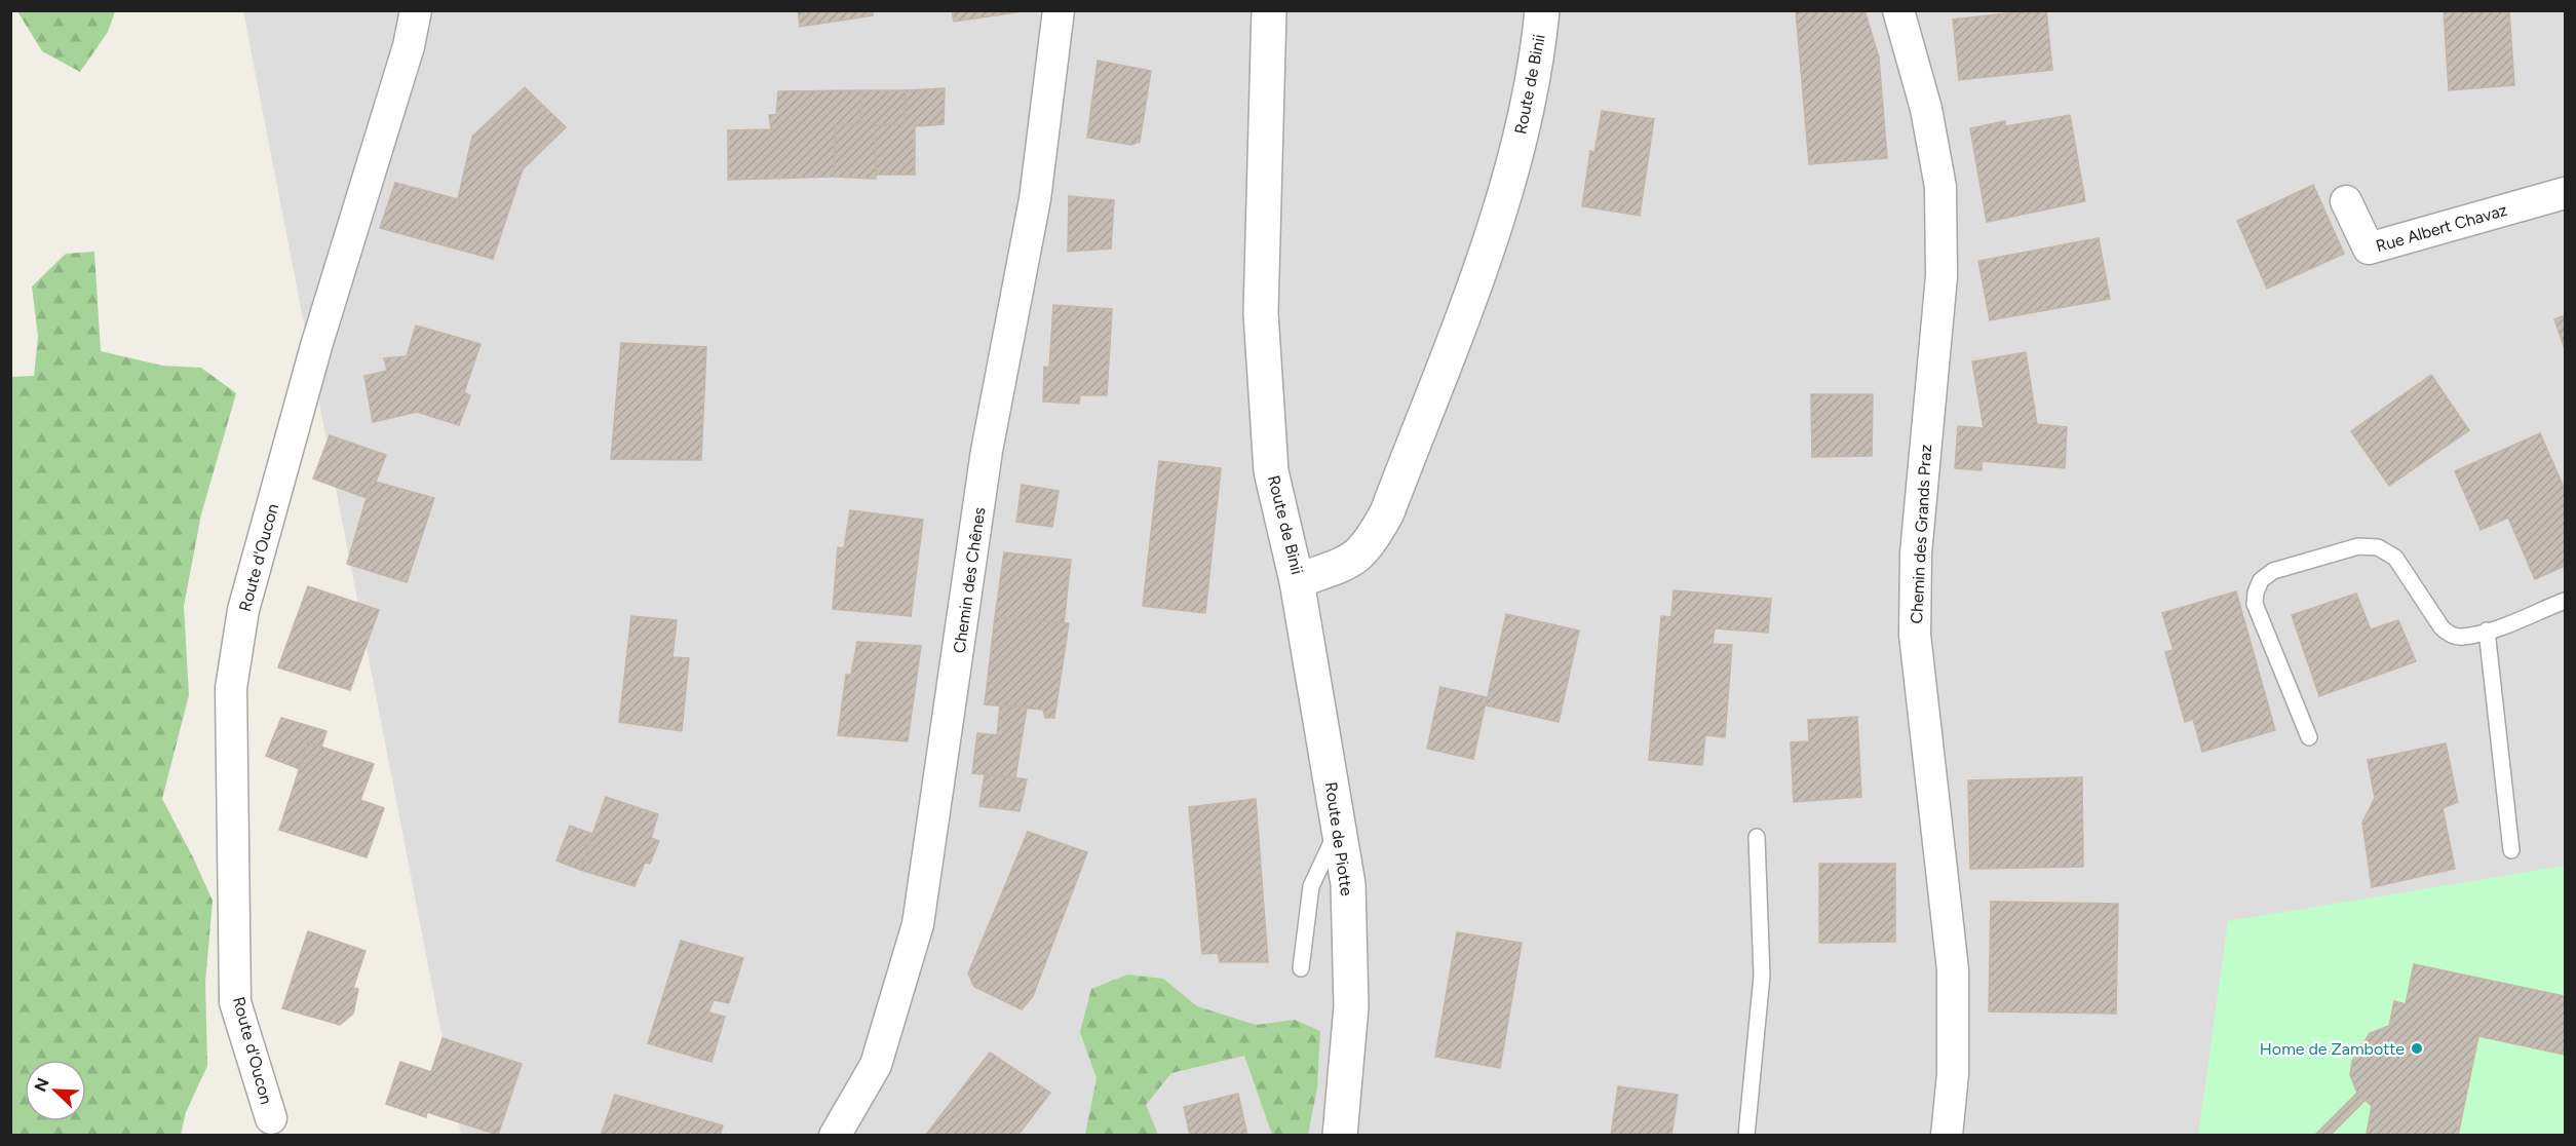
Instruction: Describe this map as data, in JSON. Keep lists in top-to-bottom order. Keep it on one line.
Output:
{"streets":{"street":["Route de Binii","Rue Albert Chavaz","Chemin des Grands Praz","Route d'Oucon","Chemin des Chênes","Route de Piotte"]},"crossings":[["Route de Binii","Route de Piotte"]],"places":["Home de Zambotte"],"north":"top left"}
